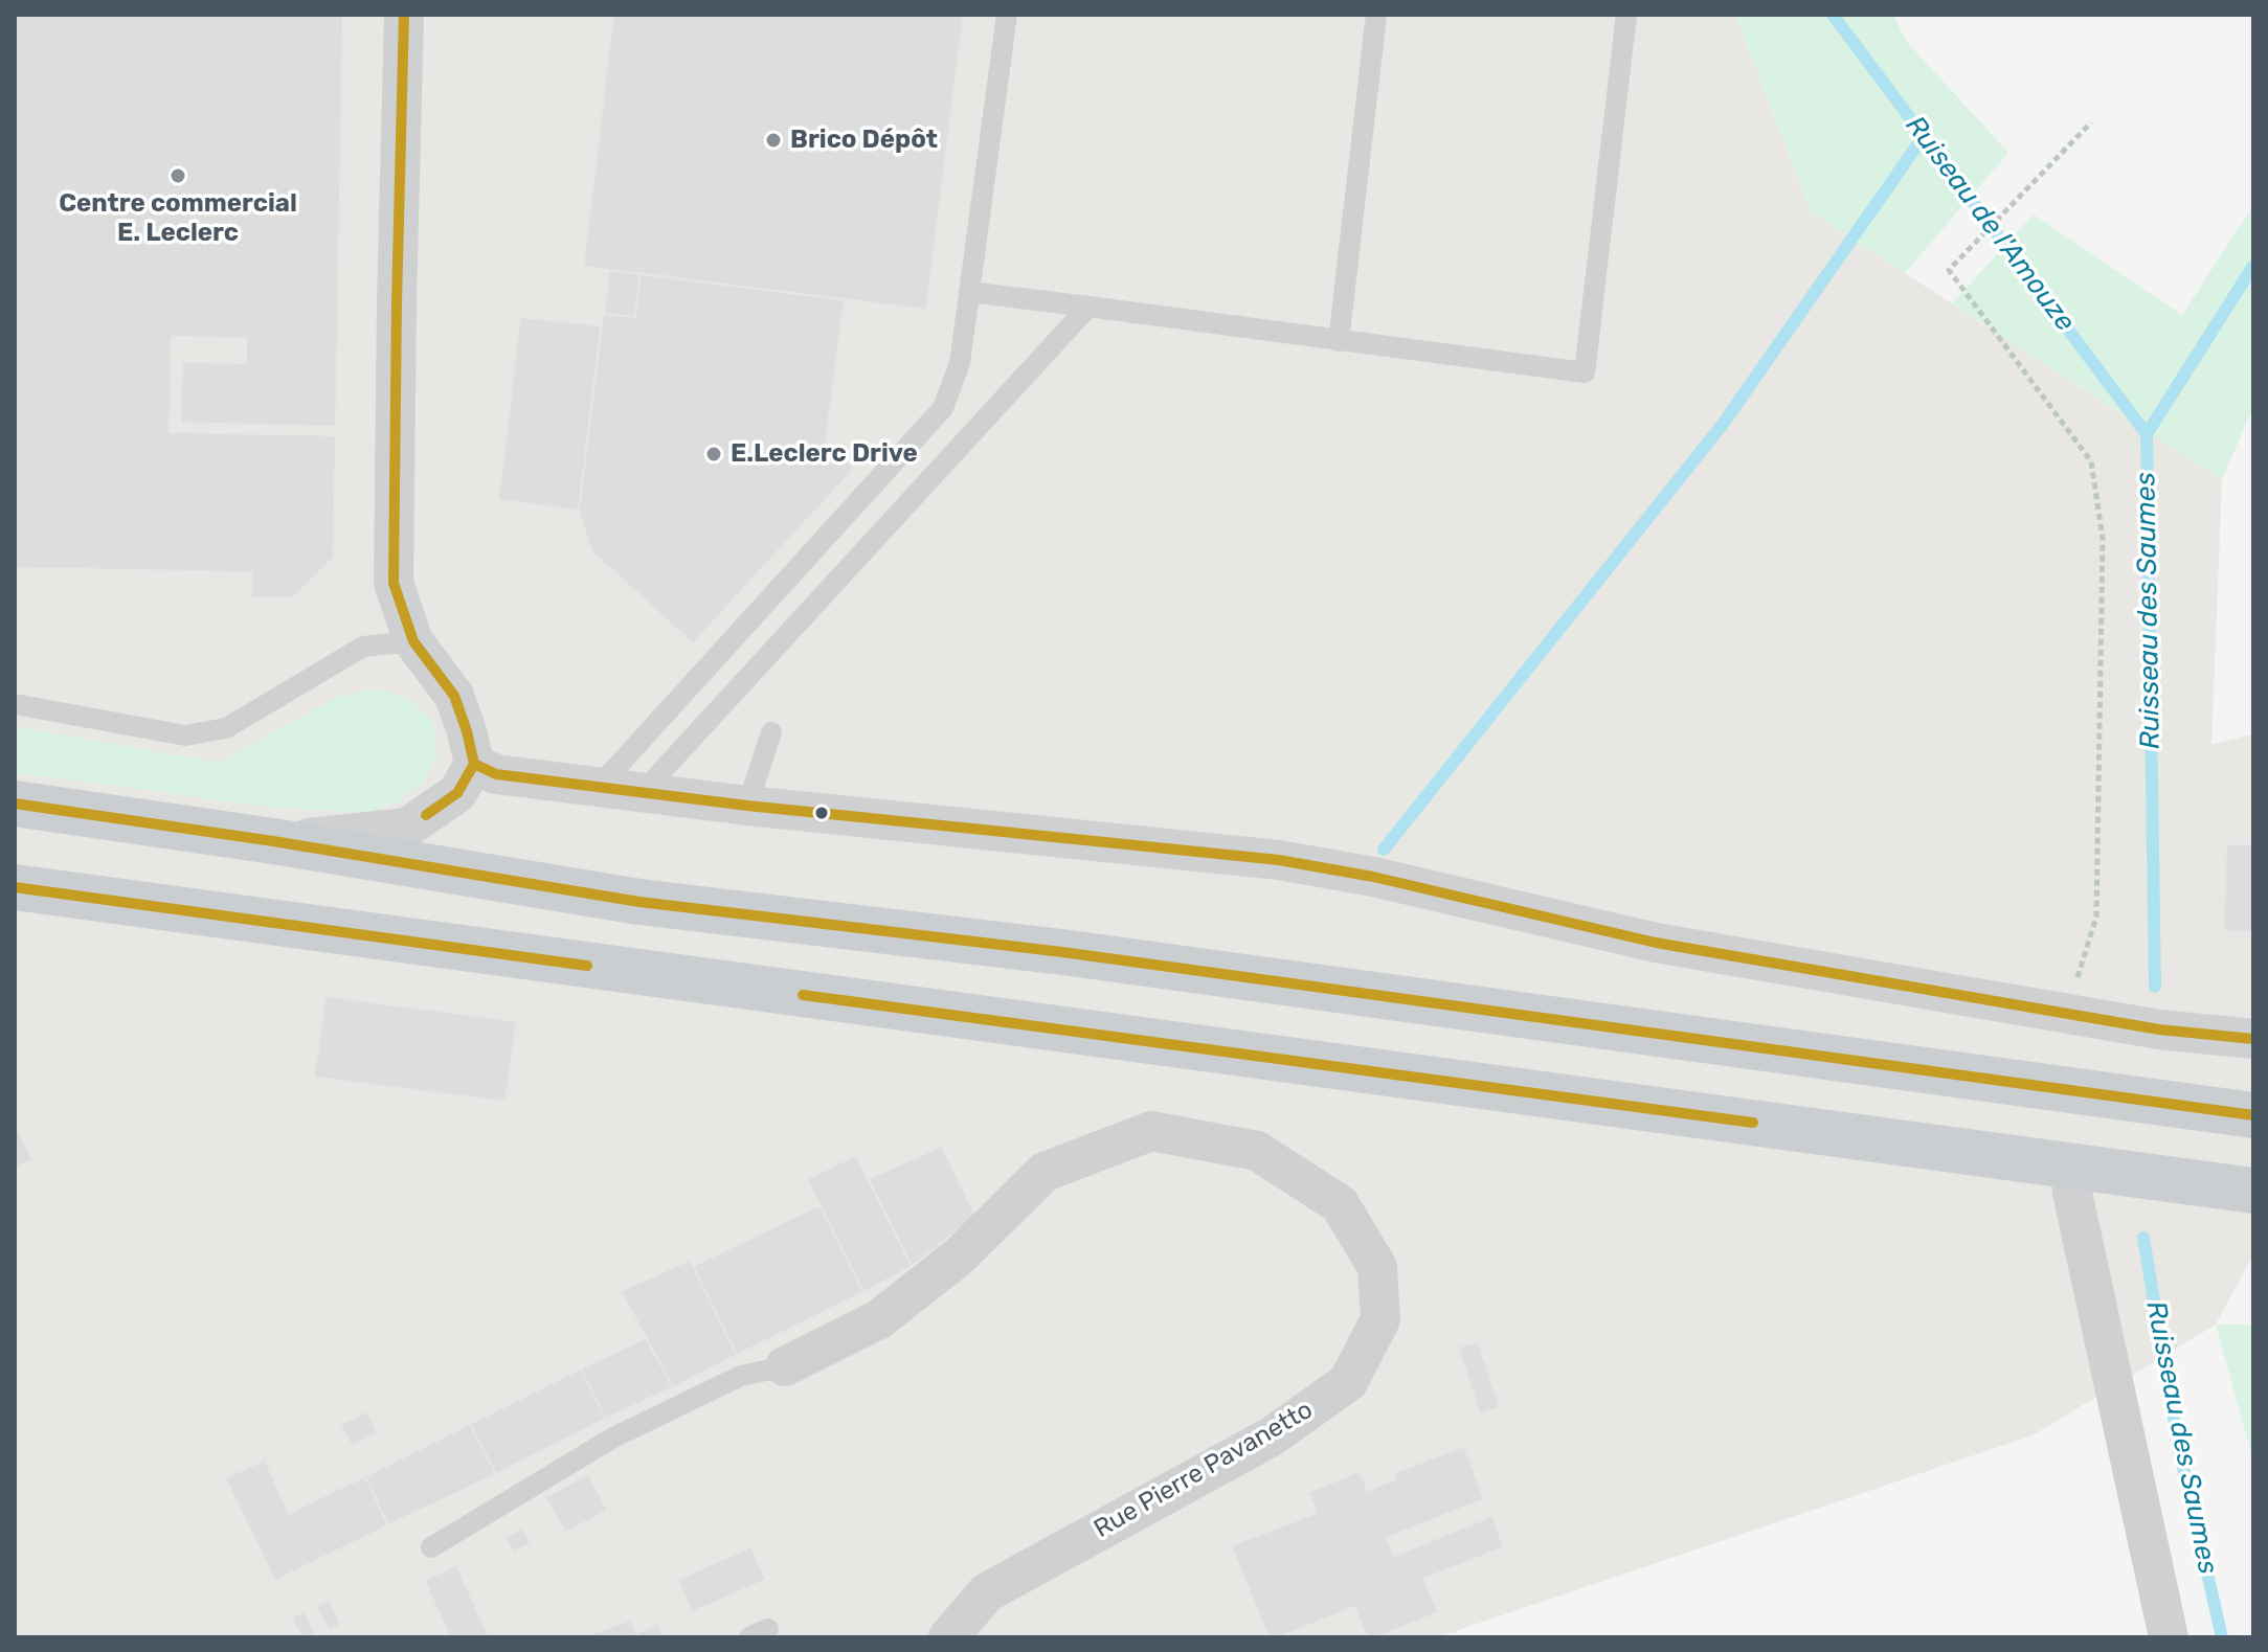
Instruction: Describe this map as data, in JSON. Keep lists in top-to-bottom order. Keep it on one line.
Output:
{"streets":{"street":["Rue Pierre Pavanetto"]},"water":["Ruiseau de l'Amouze","Ruisseau des Saumes"],"places":["Brico Dépôt","Centre commercial E. Leclerc","E.Leclerc Drive"]}
